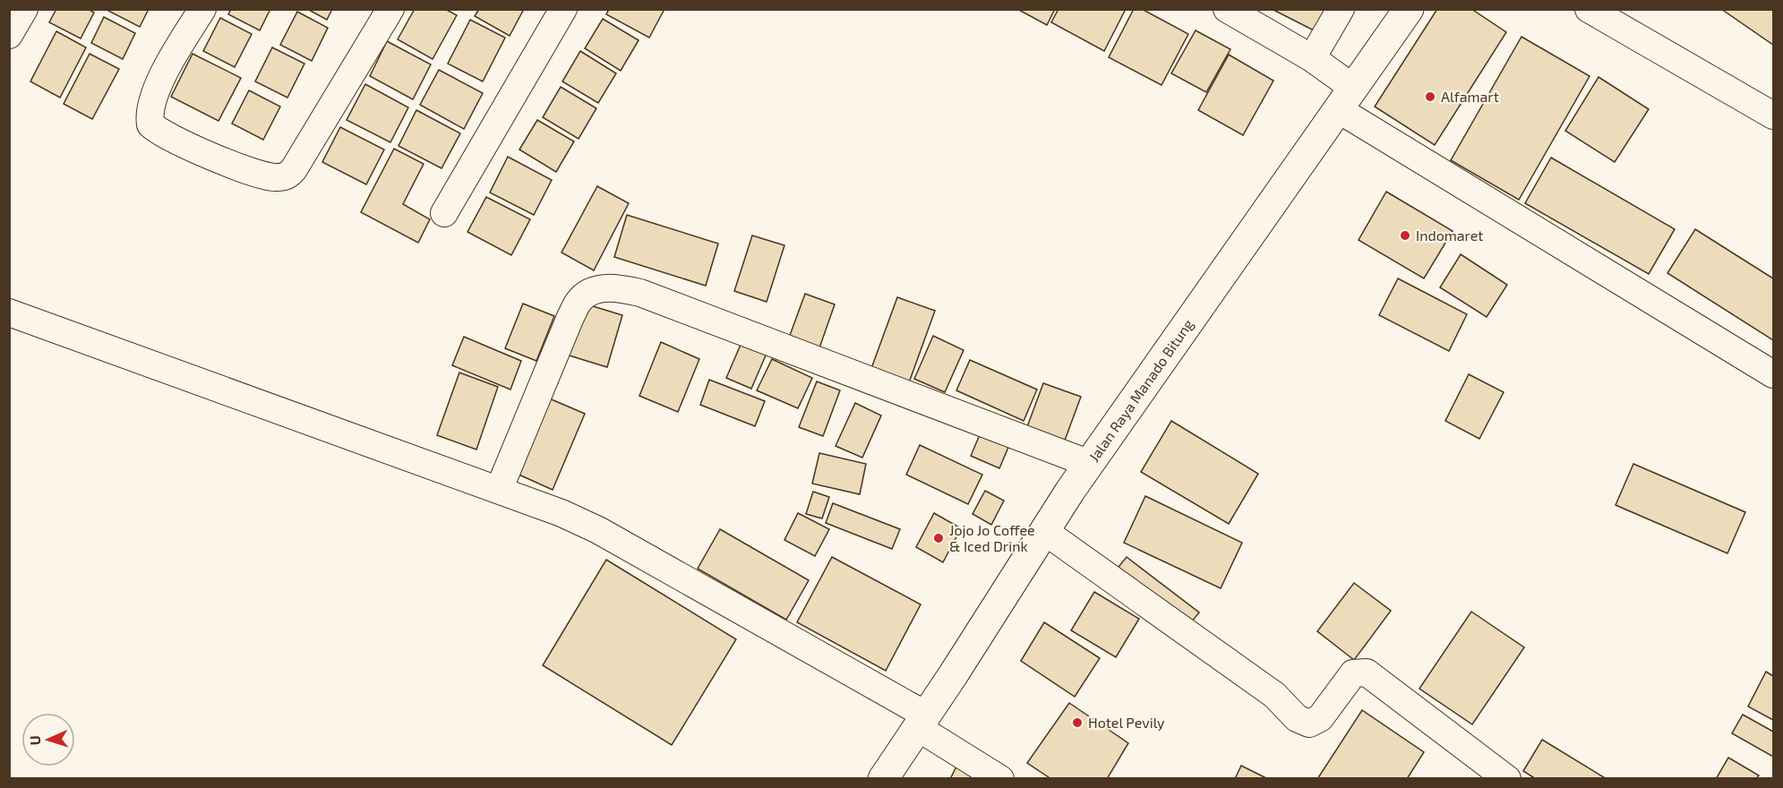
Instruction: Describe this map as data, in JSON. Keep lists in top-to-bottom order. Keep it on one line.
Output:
{"streets":{"highway":["Jalan Raya Manado Bitung"]},"places":["Alfamart","Indomaret","Jojo Jo Coffee & Iced Drink","Hotel Pevily"],"north":"left"}
